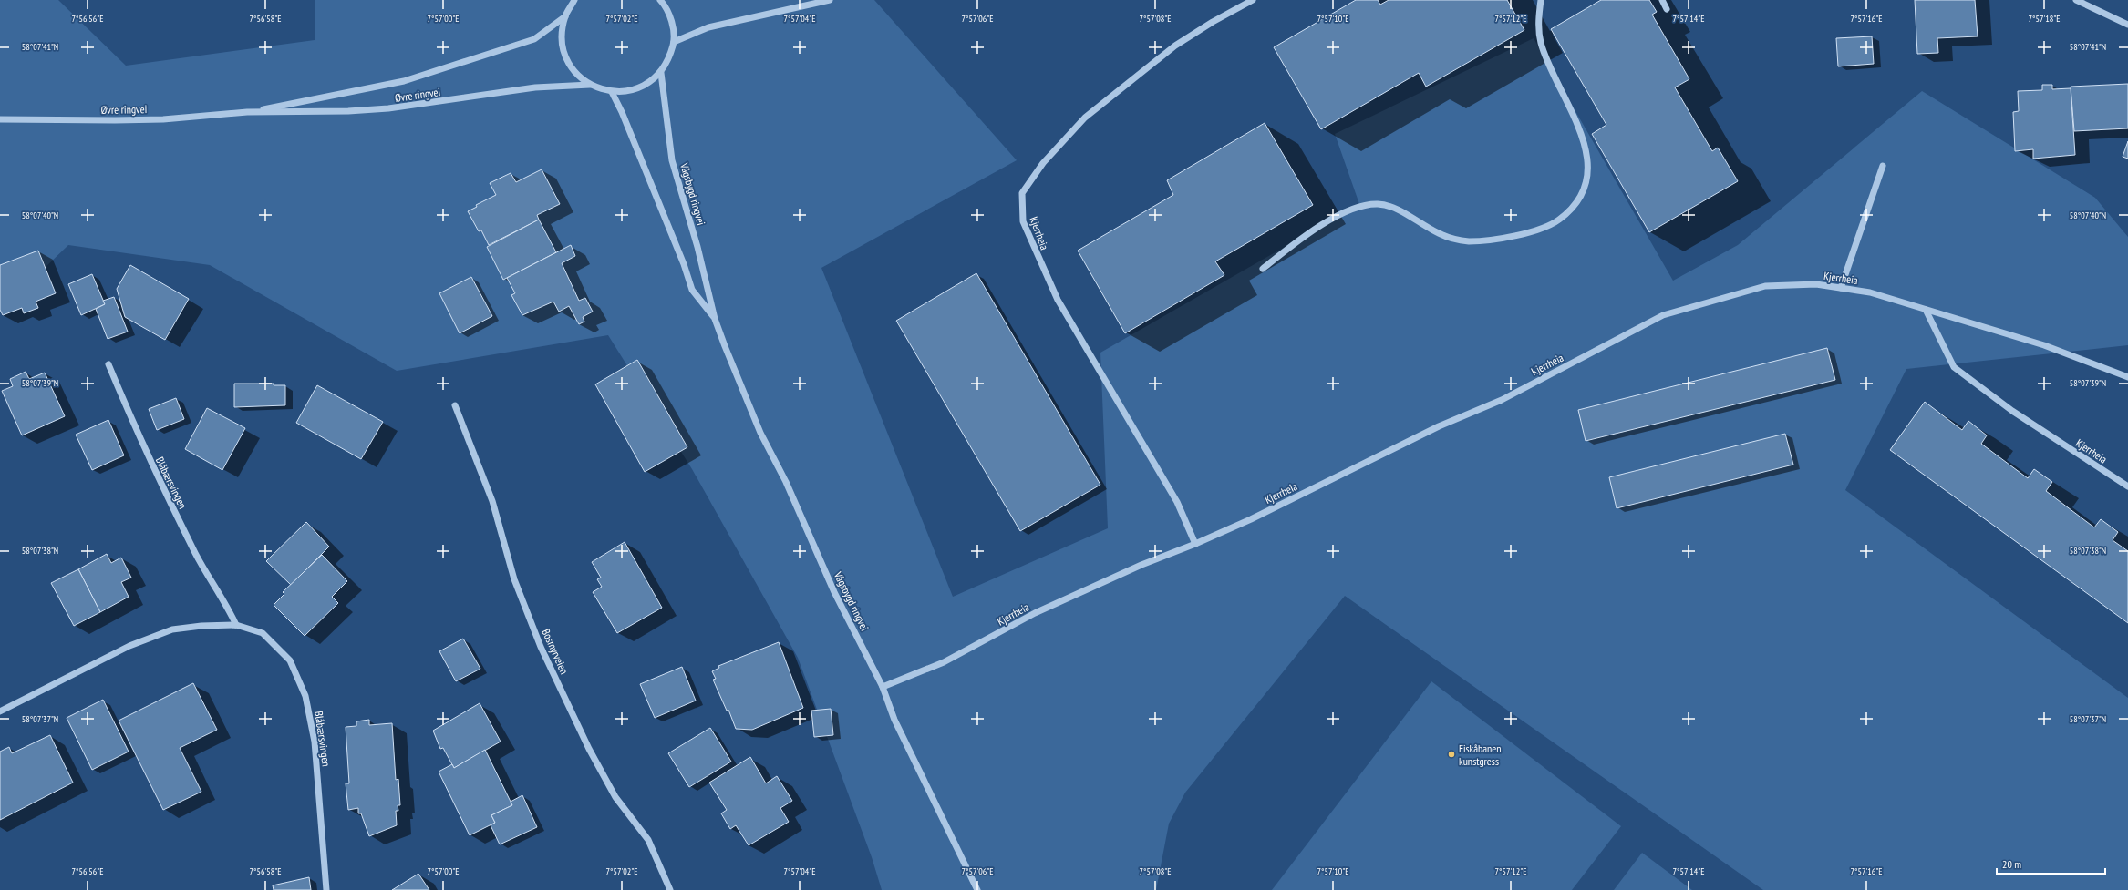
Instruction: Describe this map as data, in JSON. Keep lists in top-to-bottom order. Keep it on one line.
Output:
{"streets":{"street":["Øvre ringvei","Vågsbygd ringvei","Kjerrheia","Blåbærsvingen","Bosmyrveien"]},"crossings":[["Vågsbygd ringvei","Kjerrheia"]],"places":["Fiskåbanen kunstgress"],"scale_bar":"20 m","coordinates":["7°56'56\"E","7°56'58\"E","7°57'00\"E","7°57'02\"E","7°57'04\"E","7°57'06\"E","7°57'08\"E","7°57'10\"E","7°57'12\"E","7°57'14\"E","7°57'16\"E","7°57'18\"E","58°07'41\"N","58°07'40\"N","58°07'39\"N","58°07'38\"N","58°07'37\"N"]}
